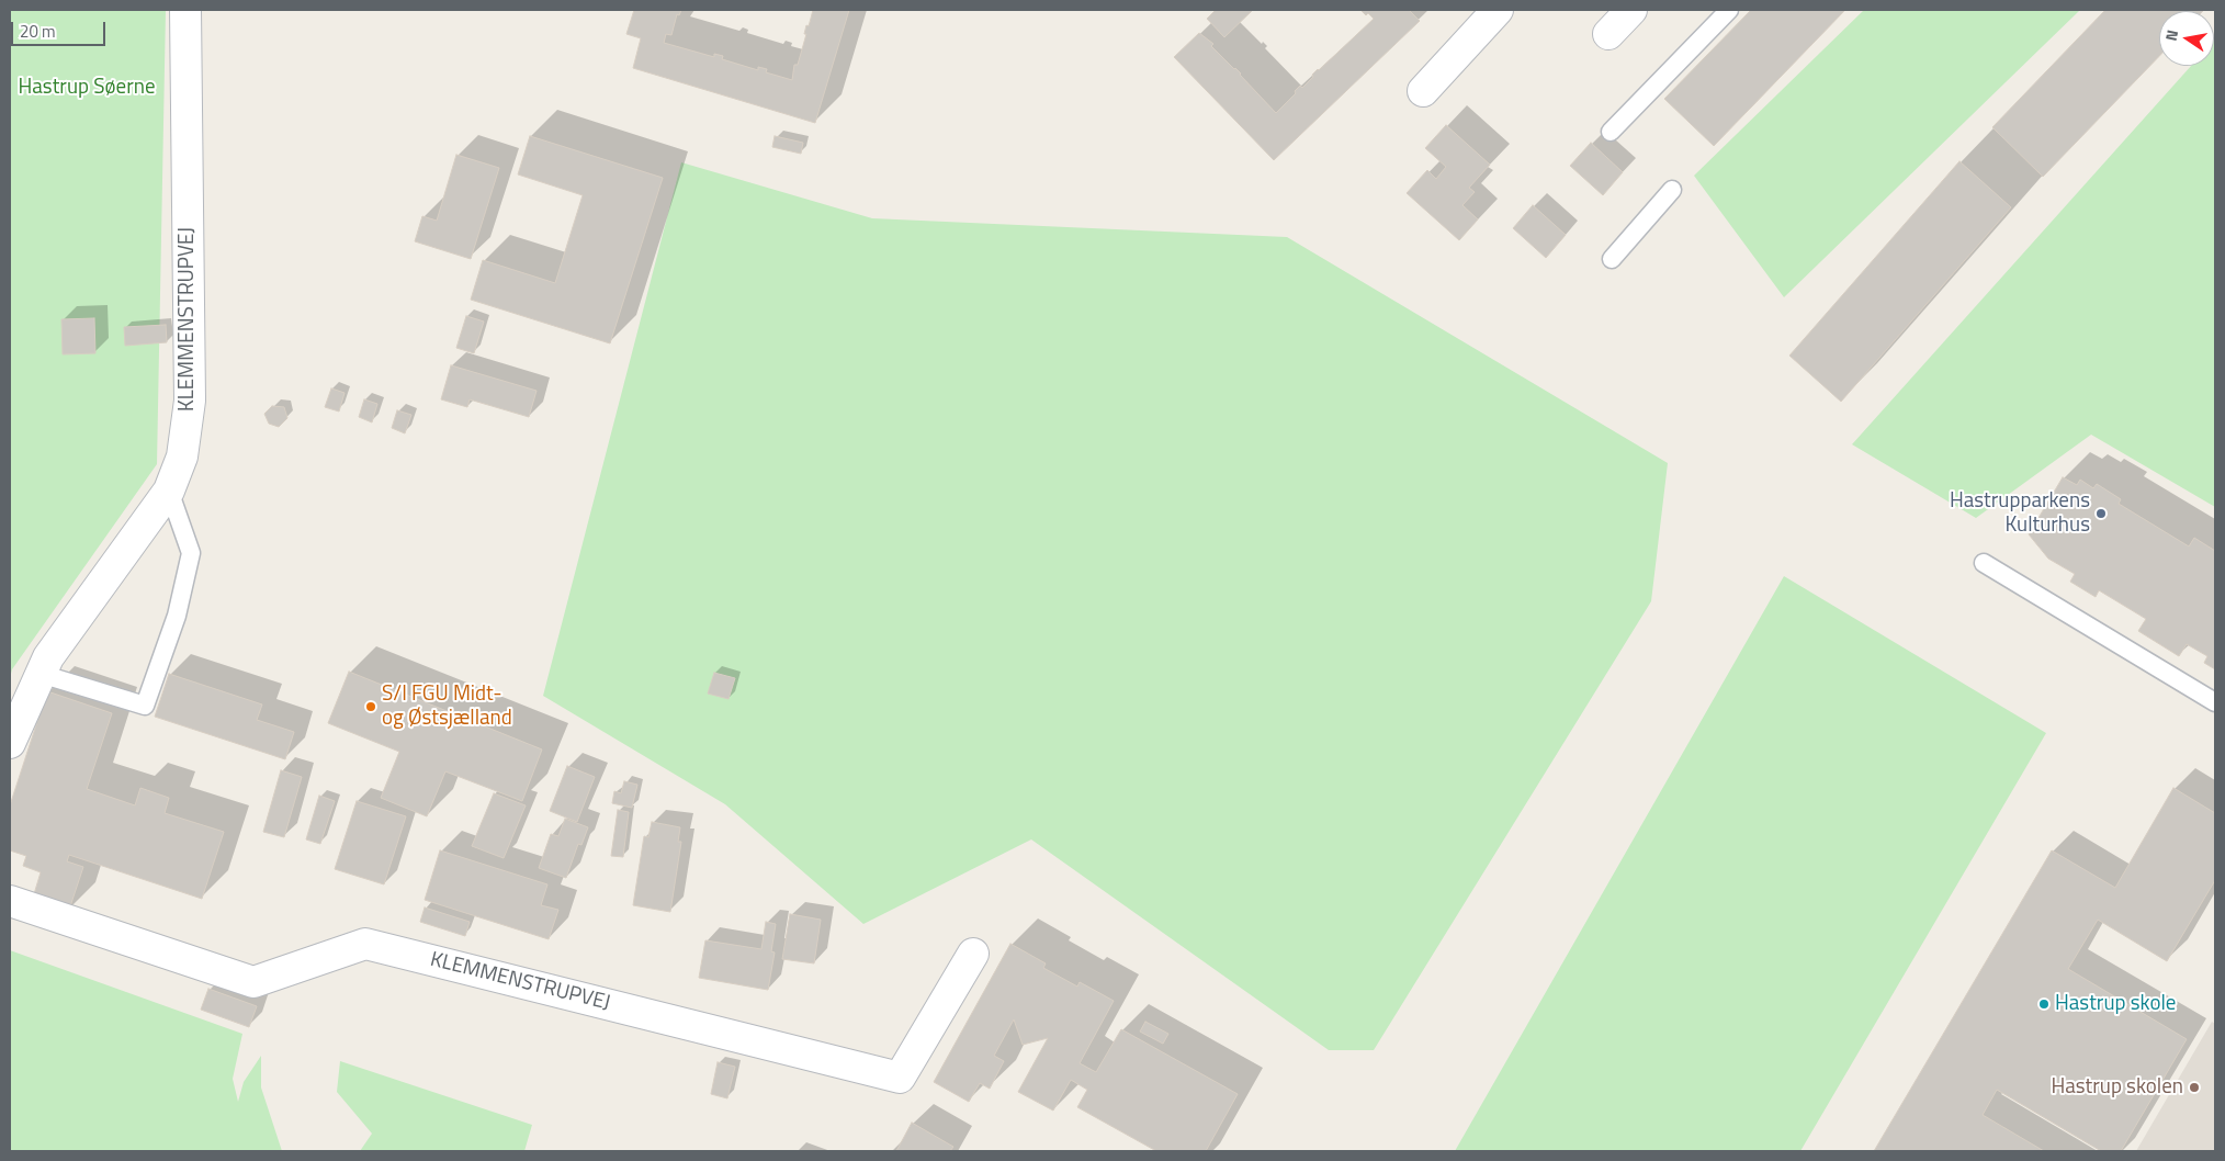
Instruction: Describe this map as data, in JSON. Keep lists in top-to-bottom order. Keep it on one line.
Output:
{"streets":{"street":["KLEMMENSTRUPVEJ"]},"parks":["Hastrup Søerne"],"places":["Hastrupparkens Kulturhus","S/I FGU Midt- og Østsjælland","Hastrup skole","Hastrup skolen"],"scale_bar":"20 m","north":"left"}
